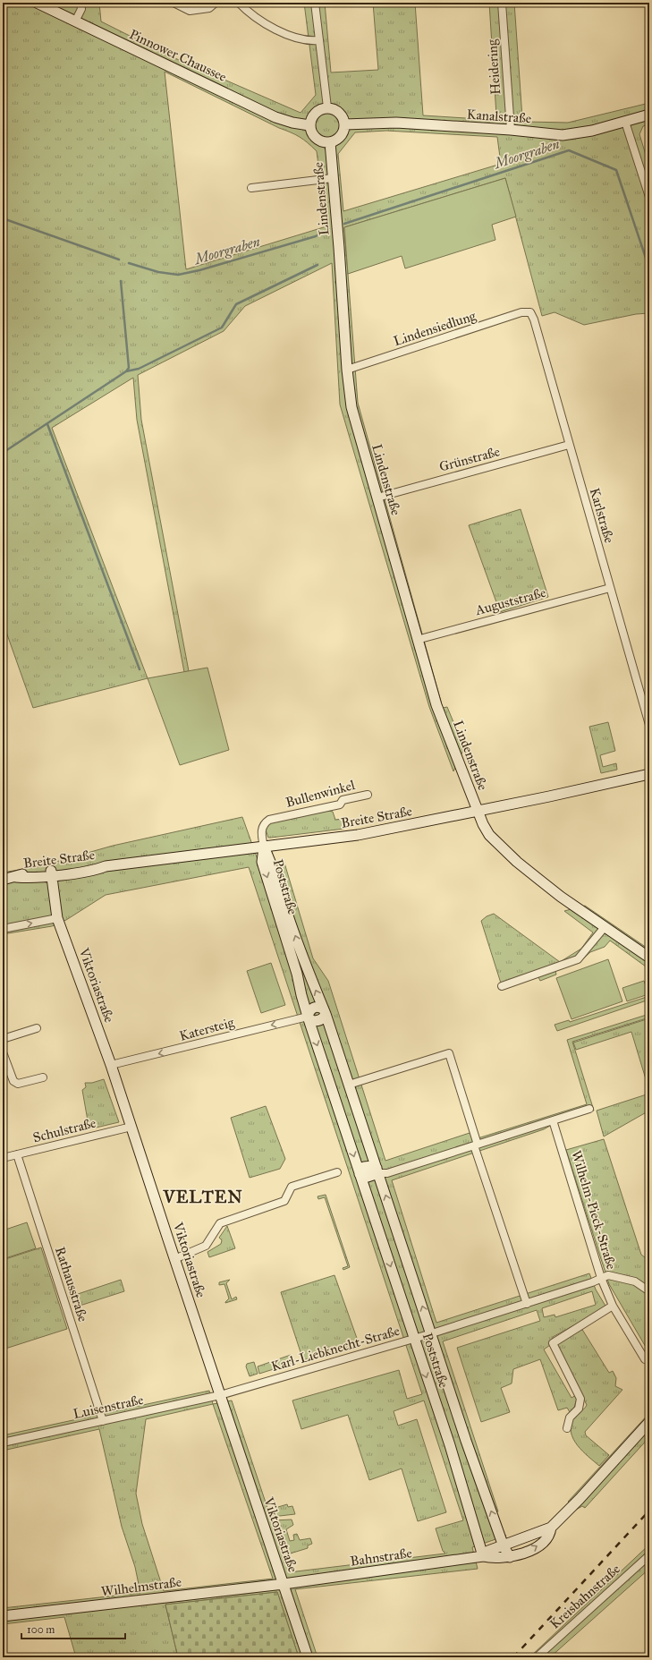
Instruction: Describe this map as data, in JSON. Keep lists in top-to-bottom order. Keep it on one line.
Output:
{"streets":{"street":["Pinnower Chaussee","Heidering","Kanalstraße","Lindenstraße","Lindensiedlung","Grünstraße","Karlstraße","Auguststraße","Bullenwinkel","Breite Straße","Poststraße","Viktoriastraße","Katersteig","Schulstraße","Wilhelm-Pieck-Straße","Rathausstraße","Karl-Liebknecht-Straße","Luisenstraße","Bahnstraße","Wilhelmstraße","Kreisbahnstraße"]},"crossings":[["Pinnower Chaussee","Kanalstraße"],["Pinnower Chaussee","Lindenstraße"],["Heidering","Kanalstraße"],["Kanalstraße","Lindenstraße"],["Lindenstraße","Lindensiedlung"],["Lindenstraße","Grünstraße"],["Lindenstraße","Auguststraße"],["Lindenstraße","Breite Straße"],["Lindensiedlung","Karlstraße"],["Grünstraße","Karlstraße"],["Karlstraße","Auguststraße"],["Bullenwinkel","Breite Straße"],["Bullenwinkel","Poststraße"],["Breite Straße","Poststraße"],["Breite Straße","Viktoriastraße"],["Poststraße","Katersteig"],["Poststraße","Karl-Liebknecht-Straße"],["Poststraße","Bahnstraße"],["Viktoriastraße","Katersteig"],["Viktoriastraße","Schulstraße"],["Viktoriastraße","Karl-Liebknecht-Straße"],["Viktoriastraße","Luisenstraße"],["Viktoriastraße","Bahnstraße"],["Viktoriastraße","Wilhelmstraße"],["Schulstraße","Rathausstraße"],["Wilhelm-Pieck-Straße","Karl-Liebknecht-Straße"],["Rathausstraße","Luisenstraße"],["Karl-Liebknecht-Straße","Luisenstraße"],["Bahnstraße","Wilhelmstraße"]],"one_way":["Katersteig"],"districts":["VELTEN"],"water":["Moorgraben"],"scale_bar":"100 m"}
